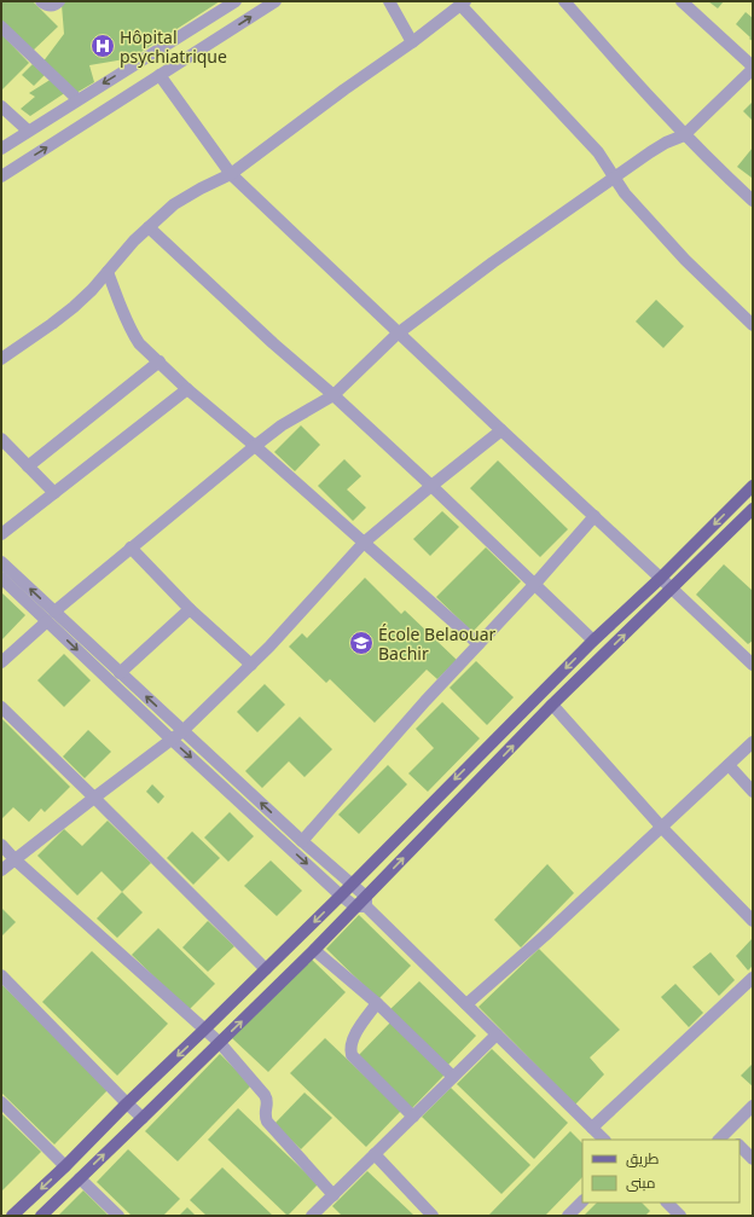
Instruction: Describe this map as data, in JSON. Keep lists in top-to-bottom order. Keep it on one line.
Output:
{"places":{"hospital":["Hôpital psychiatrique"],"school or university":["École Belaouar Bachir"]},"legend":["طريق","مبنى"]}
